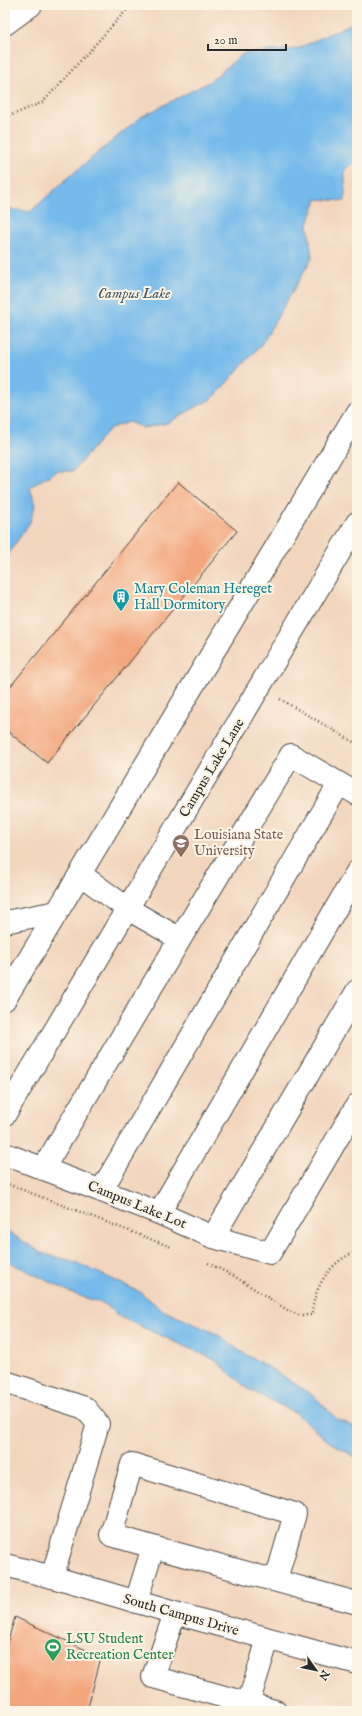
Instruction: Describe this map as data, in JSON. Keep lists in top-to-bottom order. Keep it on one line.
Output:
{"streets":{"street":["Campus Lake Lane","Campus Lake Lot","South Campus Drive"]},"water":["Campus Lake"],"places":{"building":["Mary Coleman Hereget Hall Dormitory"],"school or university":["Louisiana State University"],"sports":["LSU Student Recreation Center"]},"scale_bar":"20 m","north":"bottom right"}
